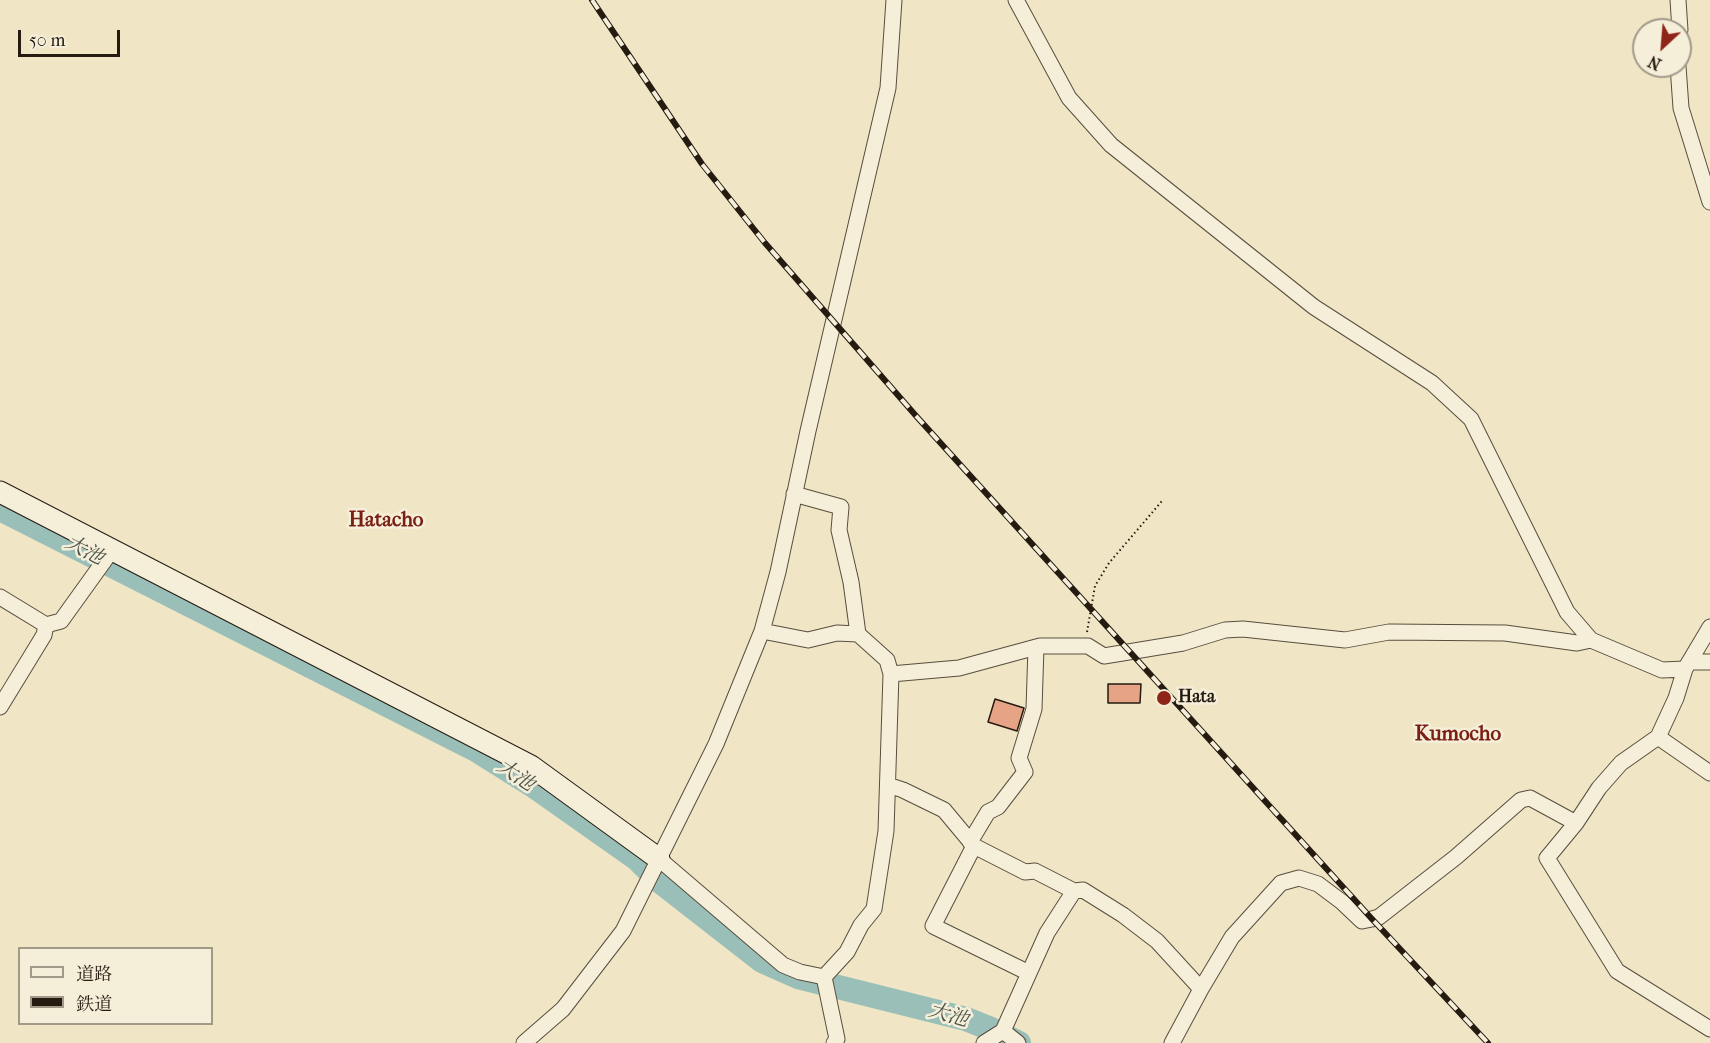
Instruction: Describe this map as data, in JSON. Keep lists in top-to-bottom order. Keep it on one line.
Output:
{"districts":["Hatacho","Kumocho"],"water":["大池"],"places":["Hata"],"legend":["道路","鉄道"],"scale_bar":"50 m","north":"bottom left"}
